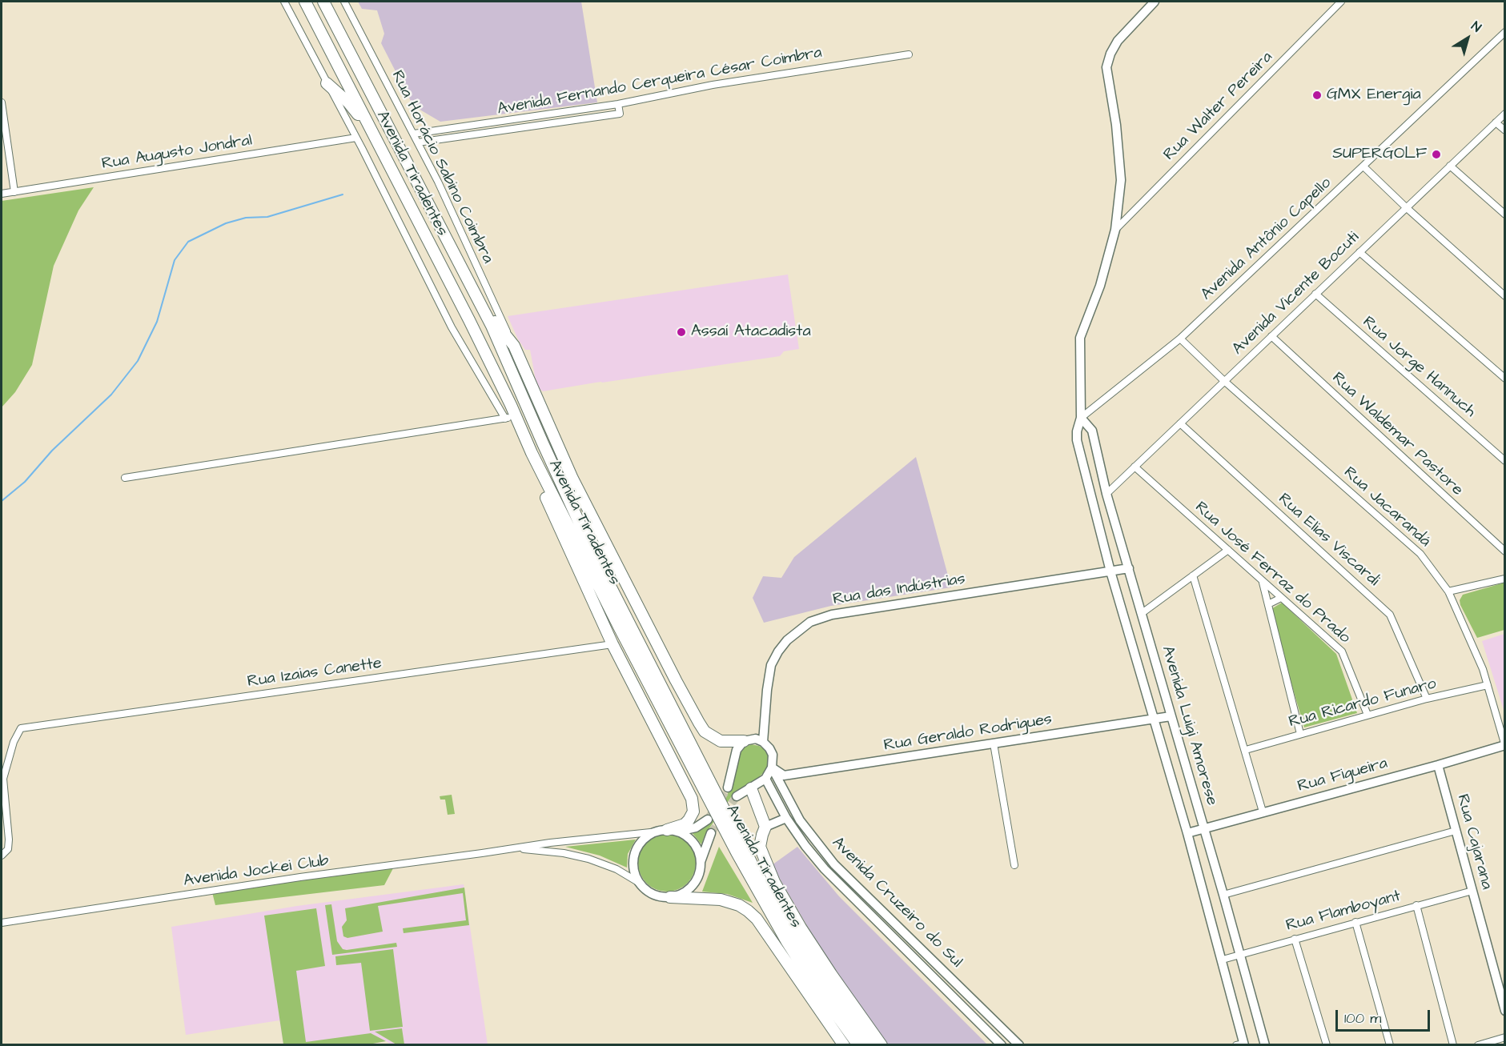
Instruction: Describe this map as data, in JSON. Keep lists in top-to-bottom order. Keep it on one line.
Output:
{"streets":{"highway":["Avenida Tiradentes"],"street":["Avenida Fernando Cerqueira César Coimbra","Rua Walter Pereira","Rua Augusto Jondral","Rua Horácio Sabino Coimbra","Avenida Antônio Capello","Avenida Vicente Bocuti","Rua Jorge Hannuch","Rua Waldemar Pastore","Rua Jacarandá","Rua Elias Viscardi","Rua José Ferraz do Prado","Rua das Indústrias","Rua Izaias Canette","Rua Ricardo Funaro","Avenida Luigi Amorese","Rua Geraldo Rodrigues","Rua Figueira","Rua Cajarana","Avenida Jockei Club","Avenida Cruzeiro do Sul","Rua Flamboyant"]},"crossings":[["Avenida Fernando Cerqueira César Coimbra","Rua Horácio Sabino Coimbra"],["Rua Walter Pereira","Avenida Luigi Amorese"],["Avenida Antônio Capello","Rua Jacarandá"],["Avenida Antônio Capello","Avenida Luigi Amorese"],["Avenida Vicente Bocuti","Rua Jorge Hannuch"],["Avenida Vicente Bocuti","Rua Waldemar Pastore"],["Avenida Vicente Bocuti","Rua Jacarandá"],["Avenida Vicente Bocuti","Rua Elias Viscardi"],["Avenida Vicente Bocuti","Rua José Ferraz do Prado"],["Avenida Vicente Bocuti","Avenida Luigi Amorese"],["Rua Jacarandá","Rua Ricardo Funaro"],["Rua Jacarandá","Rua Figueira"],["Rua Elias Viscardi","Rua Ricardo Funaro"],["Rua José Ferraz do Prado","Rua Ricardo Funaro"],["Rua das Indústrias","Avenida Luigi Amorese"],["Rua das Indústrias","Avenida Cruzeiro do Sul"],["Avenida Luigi Amorese","Rua Geraldo Rodrigues"],["Avenida Luigi Amorese","Rua Figueira"],["Avenida Luigi Amorese","Rua Flamboyant"],["Rua Geraldo Rodrigues","Avenida Cruzeiro do Sul"],["Rua Figueira","Rua Cajarana"],["Rua Cajarana","Rua Flamboyant"]],"places":["GMX Energia","SUPERGOLF","Assaí Atacadista"],"scale_bar":"100 m","north":"top right"}
